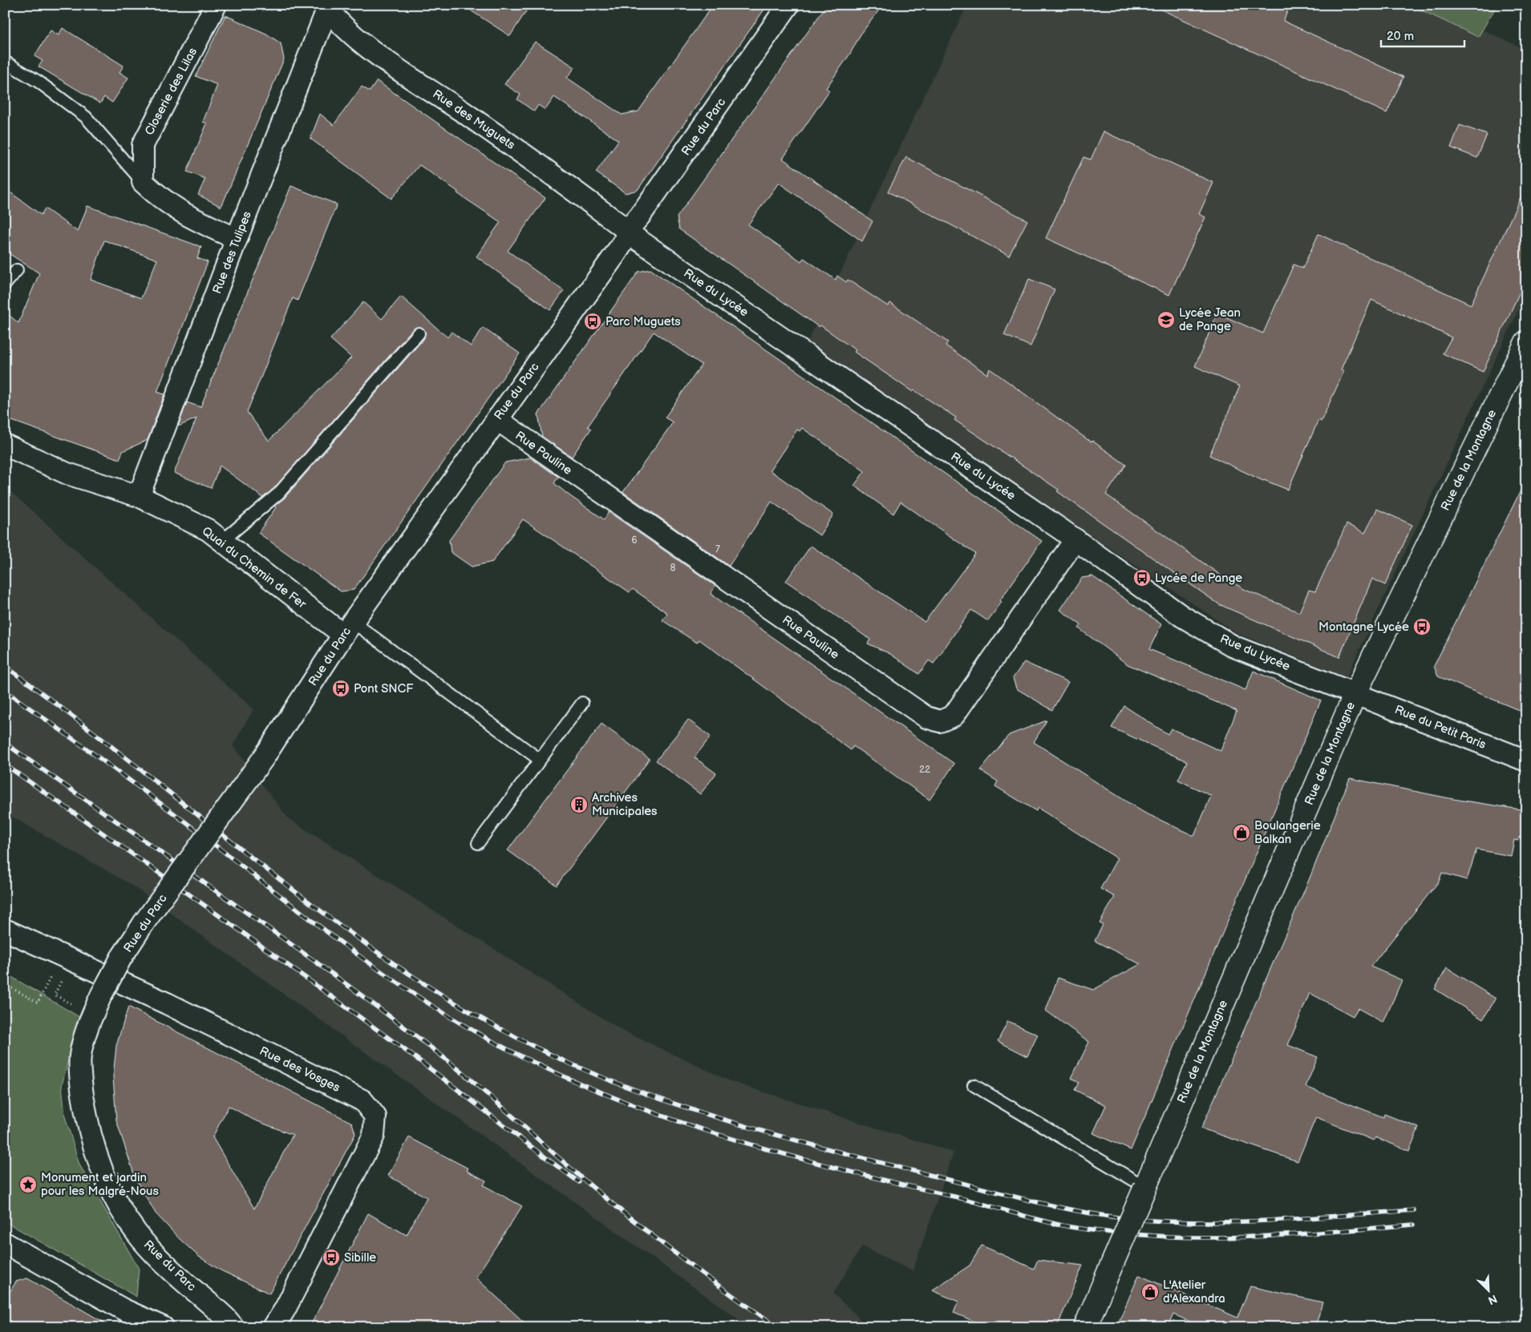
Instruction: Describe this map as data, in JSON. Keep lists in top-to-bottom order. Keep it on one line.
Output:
{"streets":{"main road":["Rue de la Montagne"],"street":["Closerie des Lilas","Rue des Muguets","Rue du Parc","Rue des Tulipes","Rue du Lycée","Rue Pauline","Quai du Chemin de Fer","Rue du Petit Paris","Rue des Vosges"]},"crossings":[["Rue des Muguets","Rue du Parc"],["Rue des Muguets","Rue des Tulipes"],["Rue des Muguets","Rue du Lycée"],["Rue du Parc","Rue du Lycée"],["Rue du Parc","Rue Pauline"],["Rue du Parc","Quai du Chemin de Fer"],["Rue des Tulipes","Quai du Chemin de Fer"],["Rue du Lycée","Rue Pauline"],["Rue du Lycée","Rue de la Montagne"],["Rue du Lycée","Rue du Petit Paris"],["Rue de la Montagne","Rue du Petit Paris"]],"places":{"school or university":["Lycée Jean de Pange"],"bus stop":["Parc Muguets","Lycée de Pange","Montagne Lycée","Pont SNCF","Sibille"],"building":["Archives Municipales"],"shop":["Boulangerie Balkan","L'Atelier d'Alexandra"],"place":["Monument et jardin pour les Malgré-Nous"]},"house_numbers":["6","7","8","22"],"scale_bar":"20 m","north":"bottom right"}
